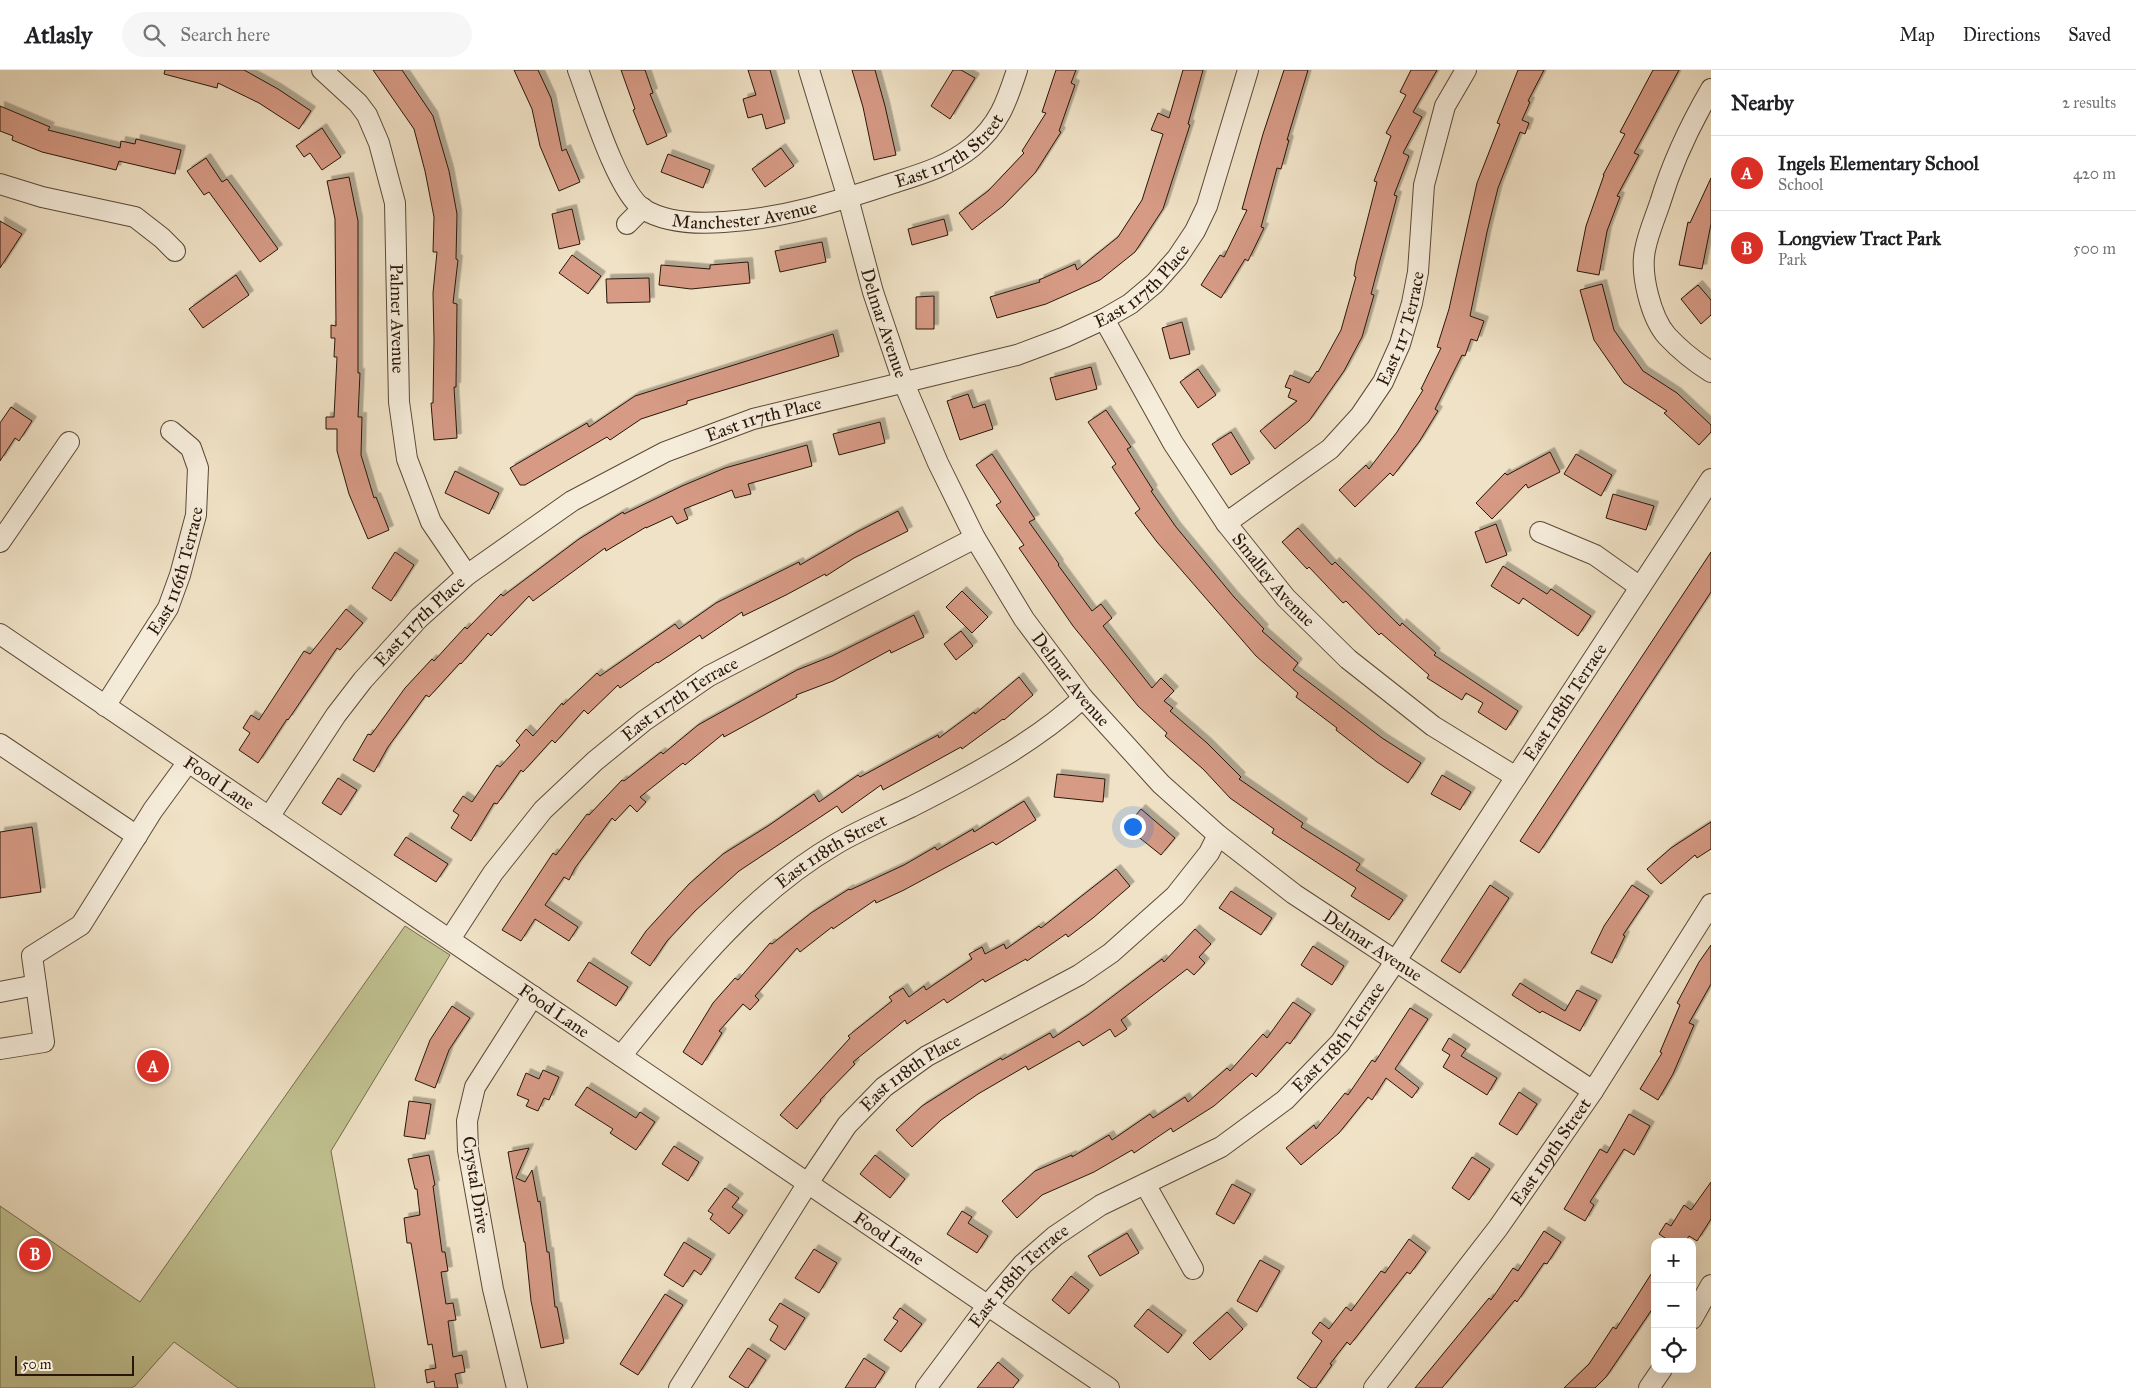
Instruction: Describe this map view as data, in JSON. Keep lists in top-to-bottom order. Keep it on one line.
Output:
{"streets":{"street":["East 117th Street","Manchester Avenue","East 117th Place","Palmer Avenue","Delmar Avenue","East 117 Terrace","East 116th Terrace","Smalley Avenue","East 117th Terrace","East 118th Terrace","Food Lane","East 118th Street","East 118th Place","East 119th Street","Crystal Drive"]},"crossings":[["East 117th Street","Manchester Avenue"],["East 117th Street","Delmar Avenue"],["Manchester Avenue","Delmar Avenue"],["East 117th Place","Palmer Avenue"],["East 117th Place","Delmar Avenue"],["East 117th Place","Smalley Avenue"],["East 117th Place","Food Lane"],["Delmar Avenue","East 117th Terrace"],["Delmar Avenue","East 118th Terrace"],["Delmar Avenue","East 118th Street"],["Delmar Avenue","East 118th Place"],["Delmar Avenue","East 119th Street"],["East 117 Terrace","Smalley Avenue"],["East 116th Terrace","Food Lane"],["Smalley Avenue","East 118th Terrace"],["East 117th Terrace","Food Lane"],["East 118th Terrace","Food Lane"],["Food Lane","East 118th Street"],["Food Lane","East 118th Place"],["Food Lane","Crystal Drive"]],"scale_bar":"50 m","page":{"header":"Atlasly","search":"Search here","nav":["Map","Directions","Saved"],"heading":["Nearby","2 results"],"list":[{"mark":"A","name":"Ingels Elementary School","note":"School","value":"420 m"},{"mark":"B","name":"Longview Tract Park","note":"Park","value":"500 m"}],"pins":["A","B"],"map_buttons":["+","−"],"scale":"50 m"}}
